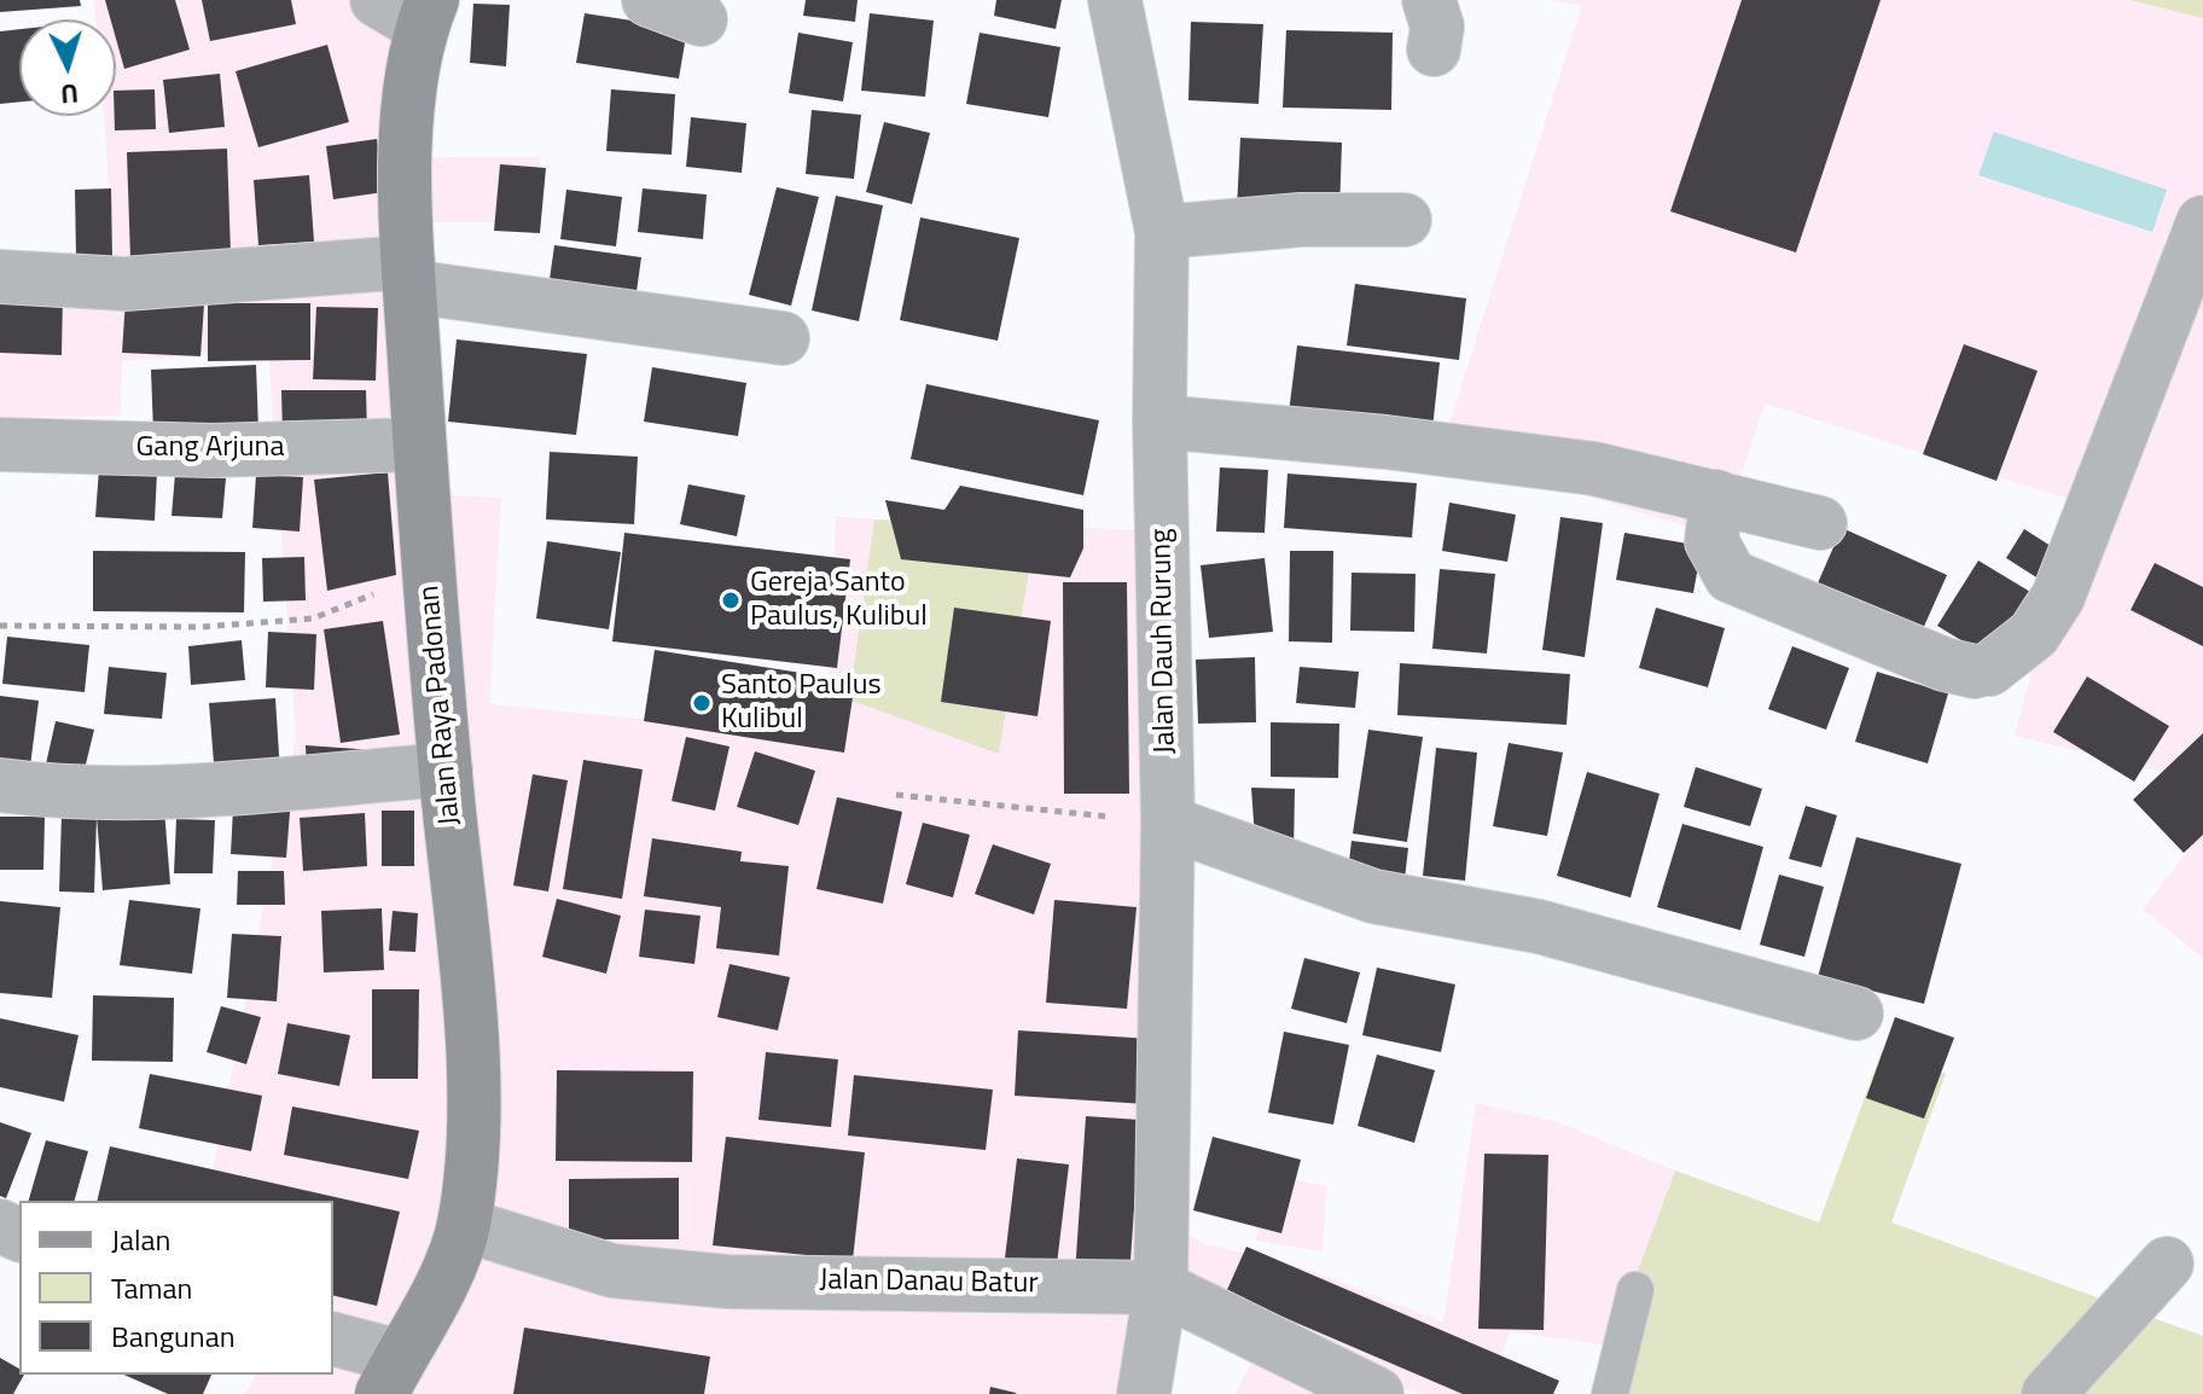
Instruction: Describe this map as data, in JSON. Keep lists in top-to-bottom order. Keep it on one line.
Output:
{"streets":{"main road":["Jalan Raya Padonan"],"street":["Gang Arjuna","Jalan Dauh Rurung","Jalan Danau Batur"]},"crossings":[["Gang Arjuna","Jalan Raya Padonan"],["Jalan Dauh Rurung","Jalan Danau Batur"],["Jalan Raya Padonan","Jalan Danau Batur"]],"places":["Gereja Santo Paulus, Kulibul","Santo Paulus Kulibul"],"legend":["Jalan","Taman","Bangunan"],"north":"bottom"}
